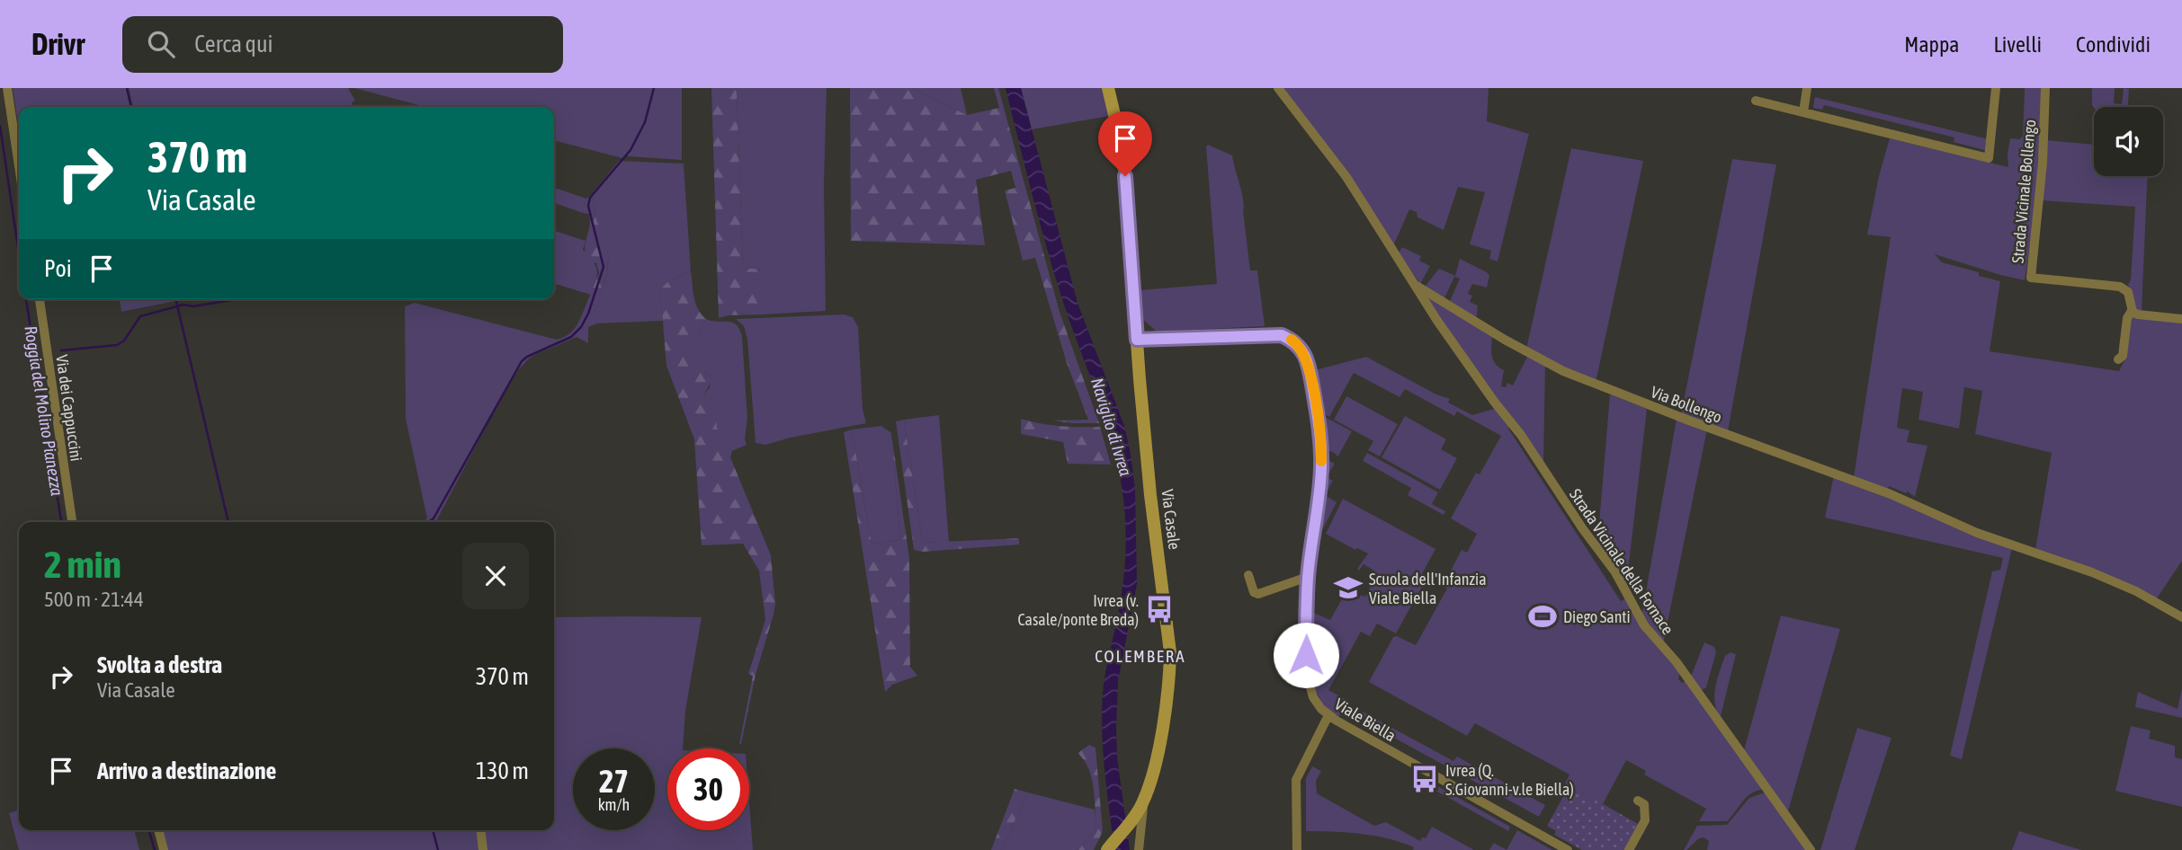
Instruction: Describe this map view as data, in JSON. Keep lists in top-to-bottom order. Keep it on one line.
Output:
{"streets":{"main road":["Via Casale"],"street":["Strada Vicinale Bollengo","Via Bollengo","Via dei Cappuccini","Strada Vicinale della Fornace","Viale Biella"]},"crossings":[["Via Bollengo","Strada Vicinale della Fornace"],["Via Casale","Viale Biella"]],"districts":["COLEMBERA"],"water":["Roggia del Molino Pianezza","Naviglio di Ivrea"],"places":{"school or university":["Scuola dell'Infanzia Viale Biella"],"bus stop":["Ivrea (v. Casale/ponte Breda)","Ivrea (Q. S.Giovanni-v.le Biella)"],"sports":["Diego Santi"]},"page":{"header":"Drivr","search":"Cerca qui","nav":["Mappa","Livelli","Condividi"],"turn":["370 m","Via Casale"],"then":"Poi","heading":["2 min","500 m · 21:44"],"list":[{"name":"Svolta a destra","note":"Via Casale","value":"370 m"},{"name":"Arrivo a destinazione","value":"130 m"}],"speed":"27 km/h","limit":"30"}}
